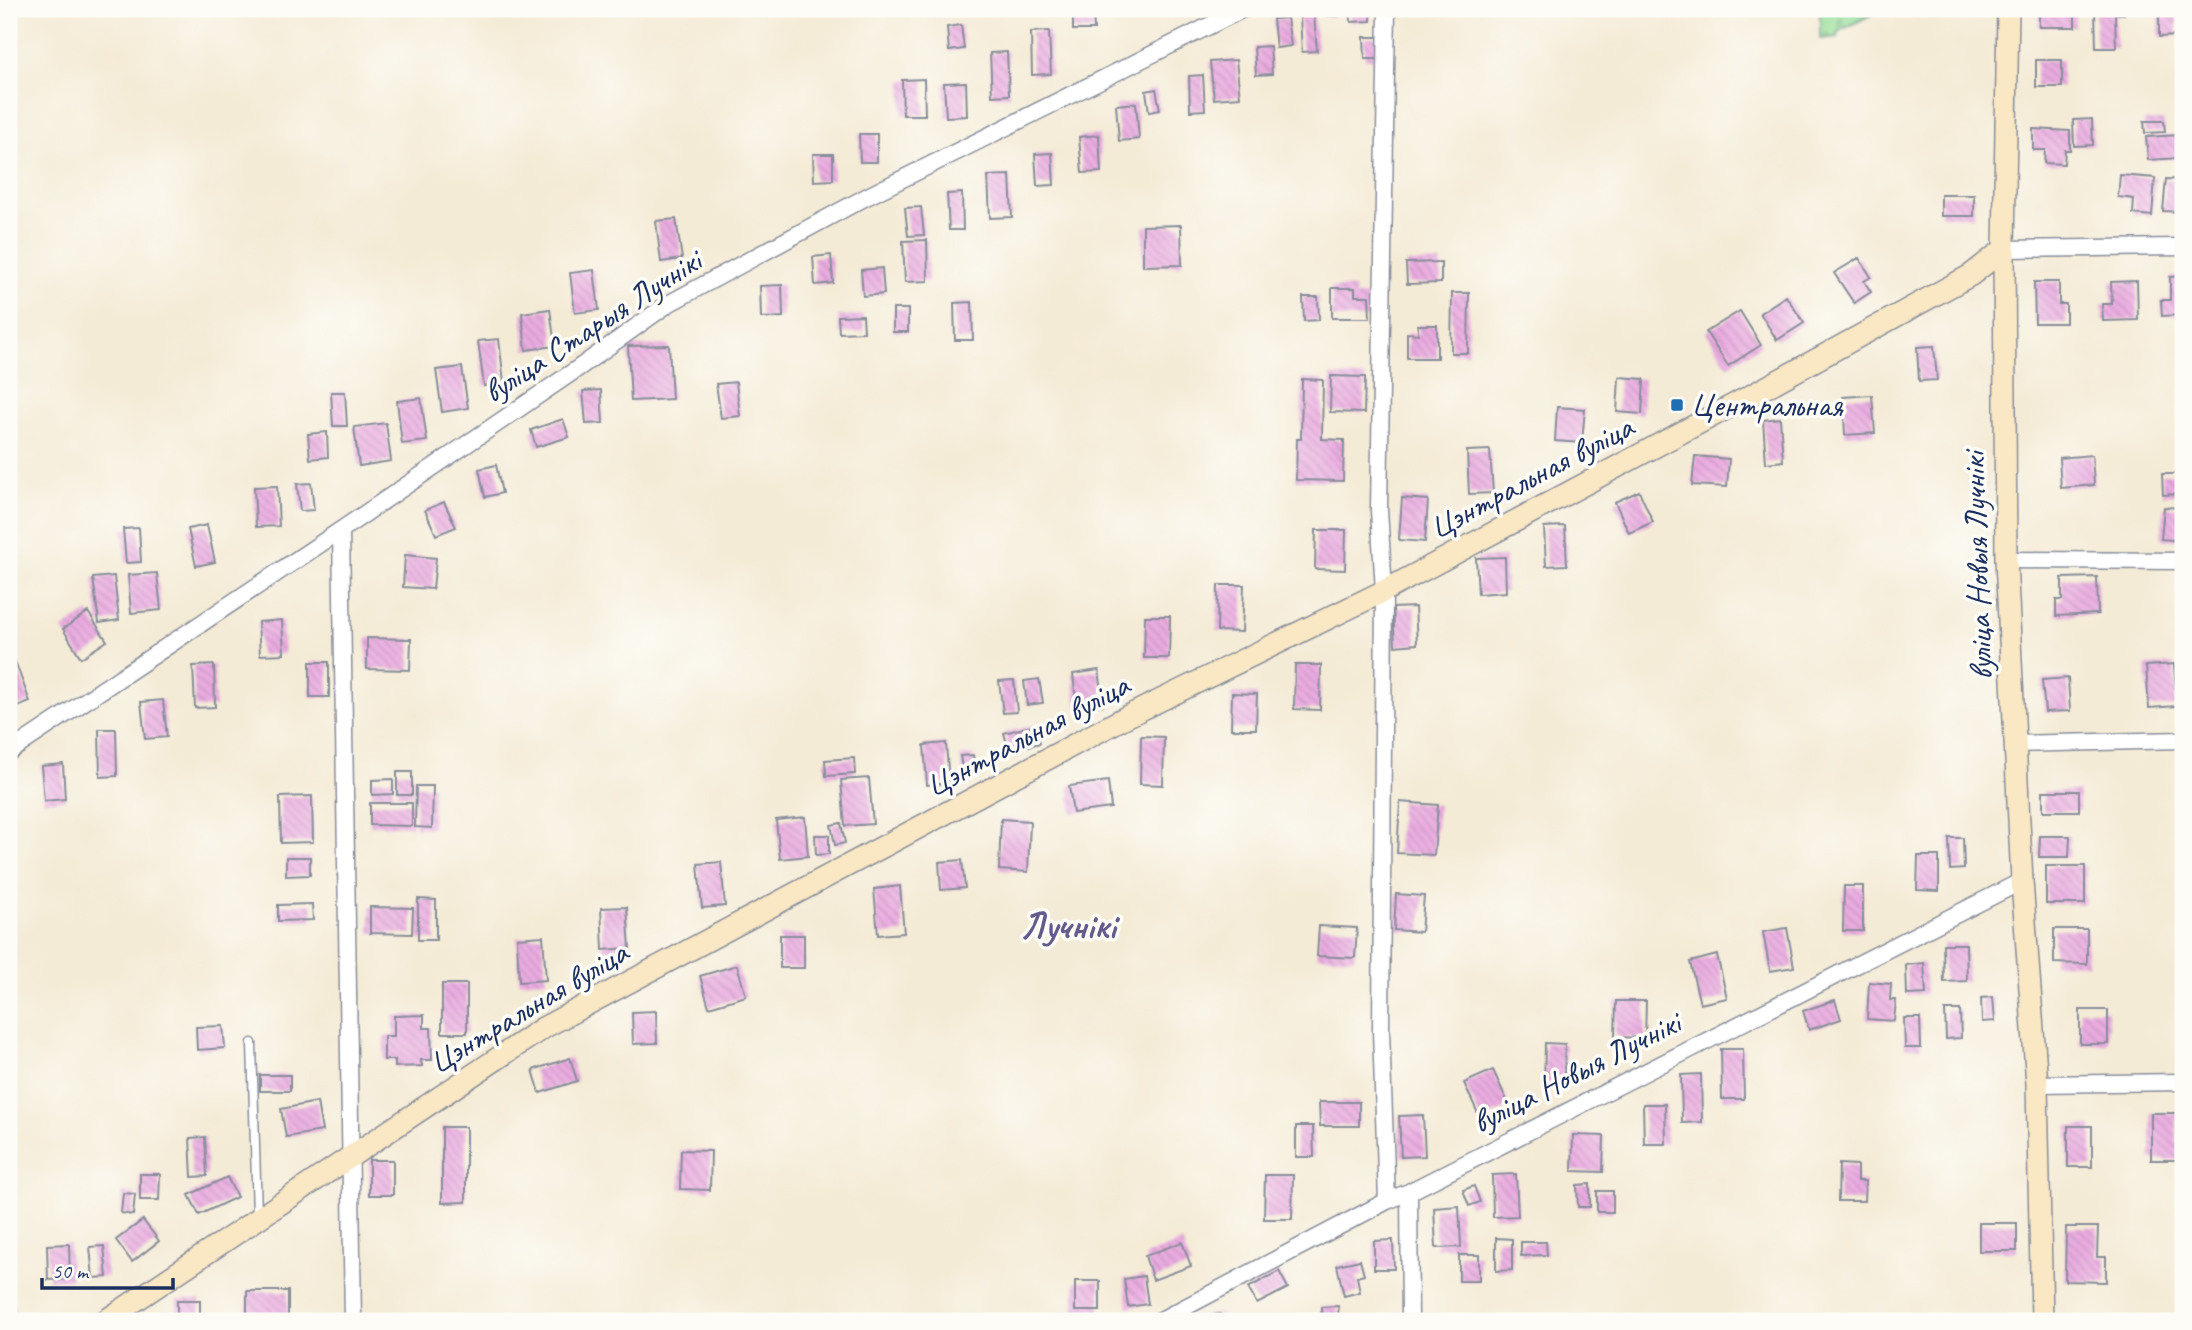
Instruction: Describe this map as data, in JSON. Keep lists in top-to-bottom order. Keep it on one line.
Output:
{"streets":{"main road":["Цэнтральная вуліца","вуліца Новыя Лучнікі"],"street":["вуліца Старыя Лучнікі"]},"crossings":[["Цэнтральная вуліца","вуліца Новыя Лучнікі"]],"districts":["Лучнікі"],"places":{"transit":["Центральная"]},"scale_bar":"50 m"}
